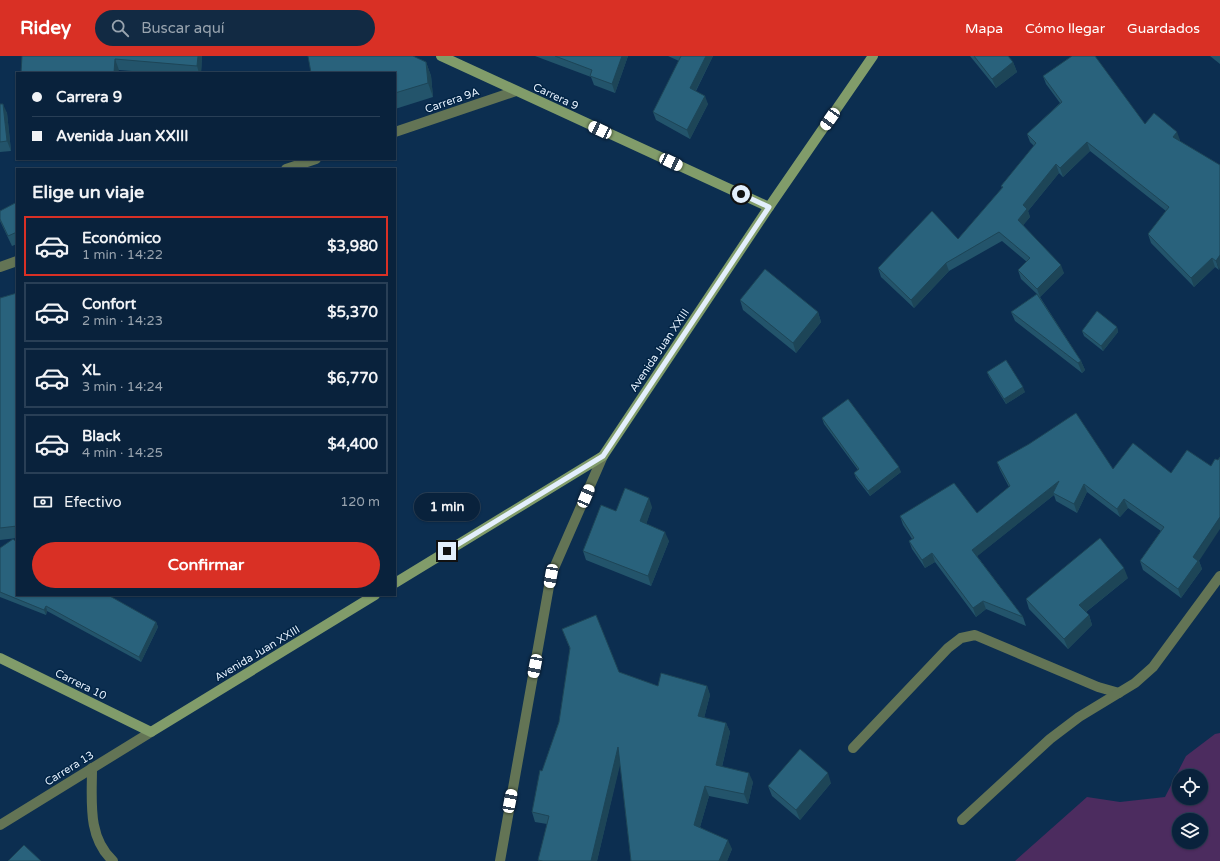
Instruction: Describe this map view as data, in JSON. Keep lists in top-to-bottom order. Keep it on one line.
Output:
{"streets":{"street":["Carrera 9","Carrera 9A","Avenida Juan XXIII","Carrera 10","Carrera 13"]},"crossings":[["Carrera 9","Carrera 9A"],["Carrera 9","Avenida Juan XXIII"],["Avenida Juan XXIII","Carrera 10"],["Avenida Juan XXIII","Carrera 13"],["Carrera 10","Carrera 13"]],"page":{"header":"Ridey","search":"Buscar aquí","nav":["Mapa","Cómo llegar","Guardados"],"banner":["Carrera 9","Avenida Juan XXIII"],"heading":"Elige un viaje","list":[{"name":"Económico","note":"1 min · 14:22","value":"$3,980"},{"name":"Confort","note":"2 min · 14:23","value":"$5,370"},{"name":"XL","note":"3 min · 14:24","value":"$6,770"},{"name":"Black","note":"4 min · 14:25","value":"$4,400"}],"pay":["Efectivo","120 m"],"bubble":"1 min","buttons":"Confirmar"}}
